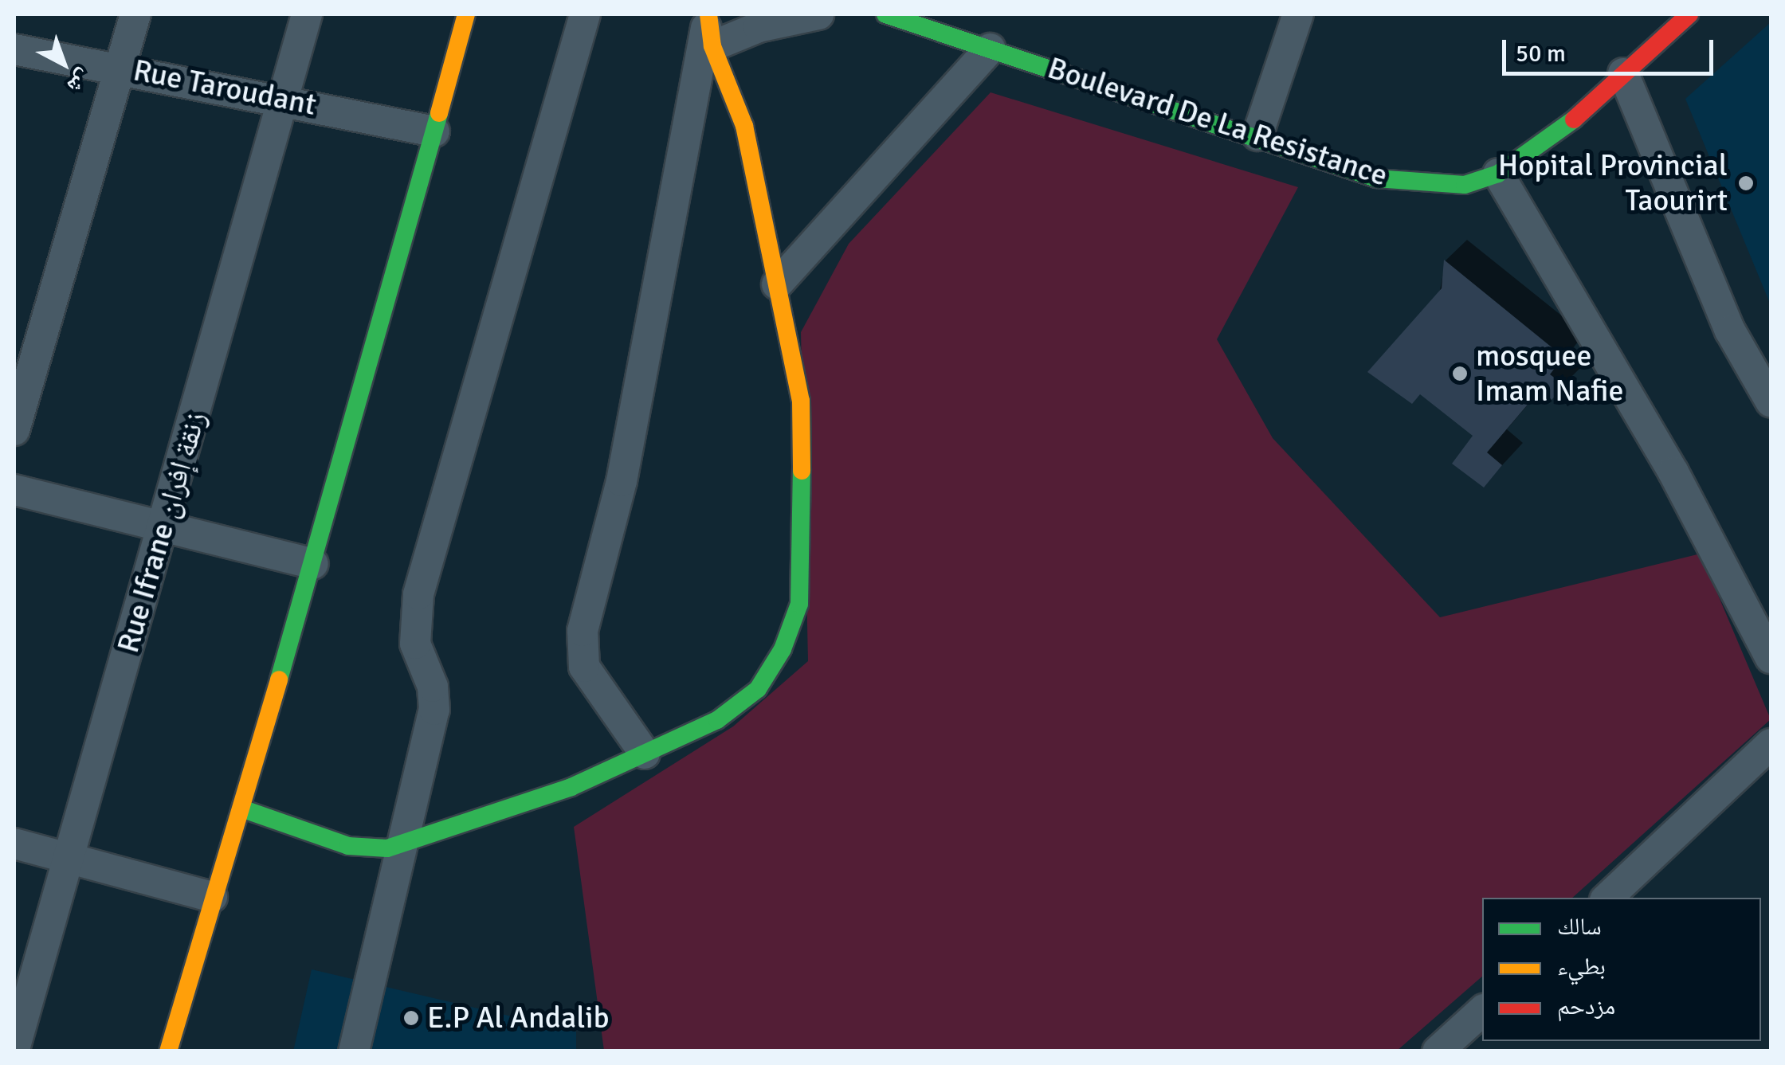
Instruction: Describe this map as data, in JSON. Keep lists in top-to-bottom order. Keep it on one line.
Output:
{"streets":{"street":["Rue Taroudant","Boulevard De La Resistance","Rue Ifrane زنقة إفران"]},"crossings":[["Rue Taroudant","Rue Ifrane زنقة إفران"]],"places":["Hopital Provincial Taourirt","mosquee Imam Nafie","E.P Al Andalib"],"legend":["سالك","بطيء","مزدحم"],"scale_bar":"50 m","north":"bottom right"}
